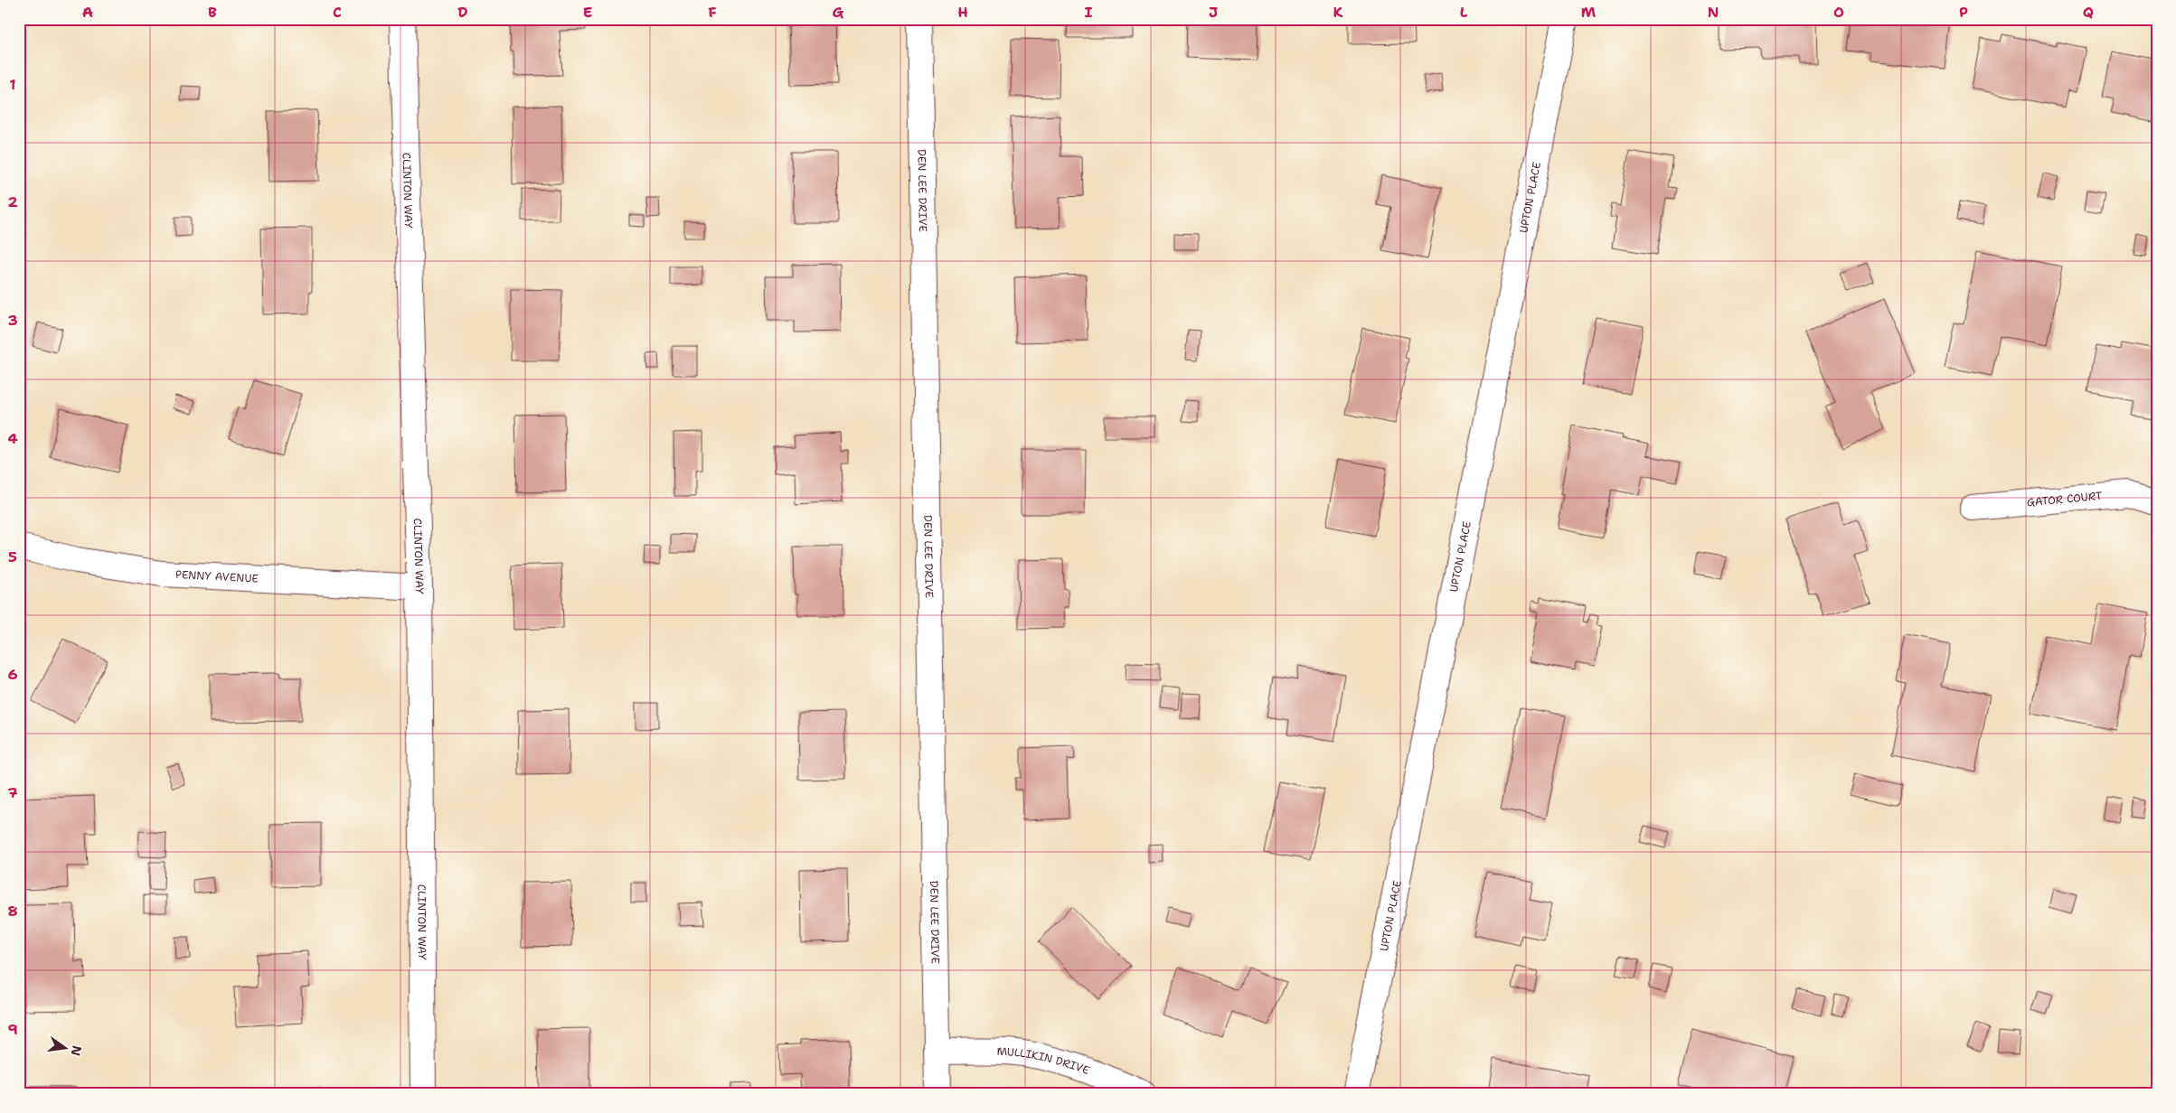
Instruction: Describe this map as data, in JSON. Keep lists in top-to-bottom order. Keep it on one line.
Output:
{"streets":{"street":["CLINTON WAY","DEN LEE DRIVE","UPTON PLACE","GATOR COURT","PENNY AVENUE","MULLIKIN DRIVE"]},"crossings":[["CLINTON WAY","PENNY AVENUE"],["DEN LEE DRIVE","MULLIKIN DRIVE"]],"north":"right","grid":{"columns":["A","B","C","D","E","F","G","H","I","J","K","L","M","N","O","P","Q"],"rows":["1","2","3","4","5","6","7","8","9"]}}
